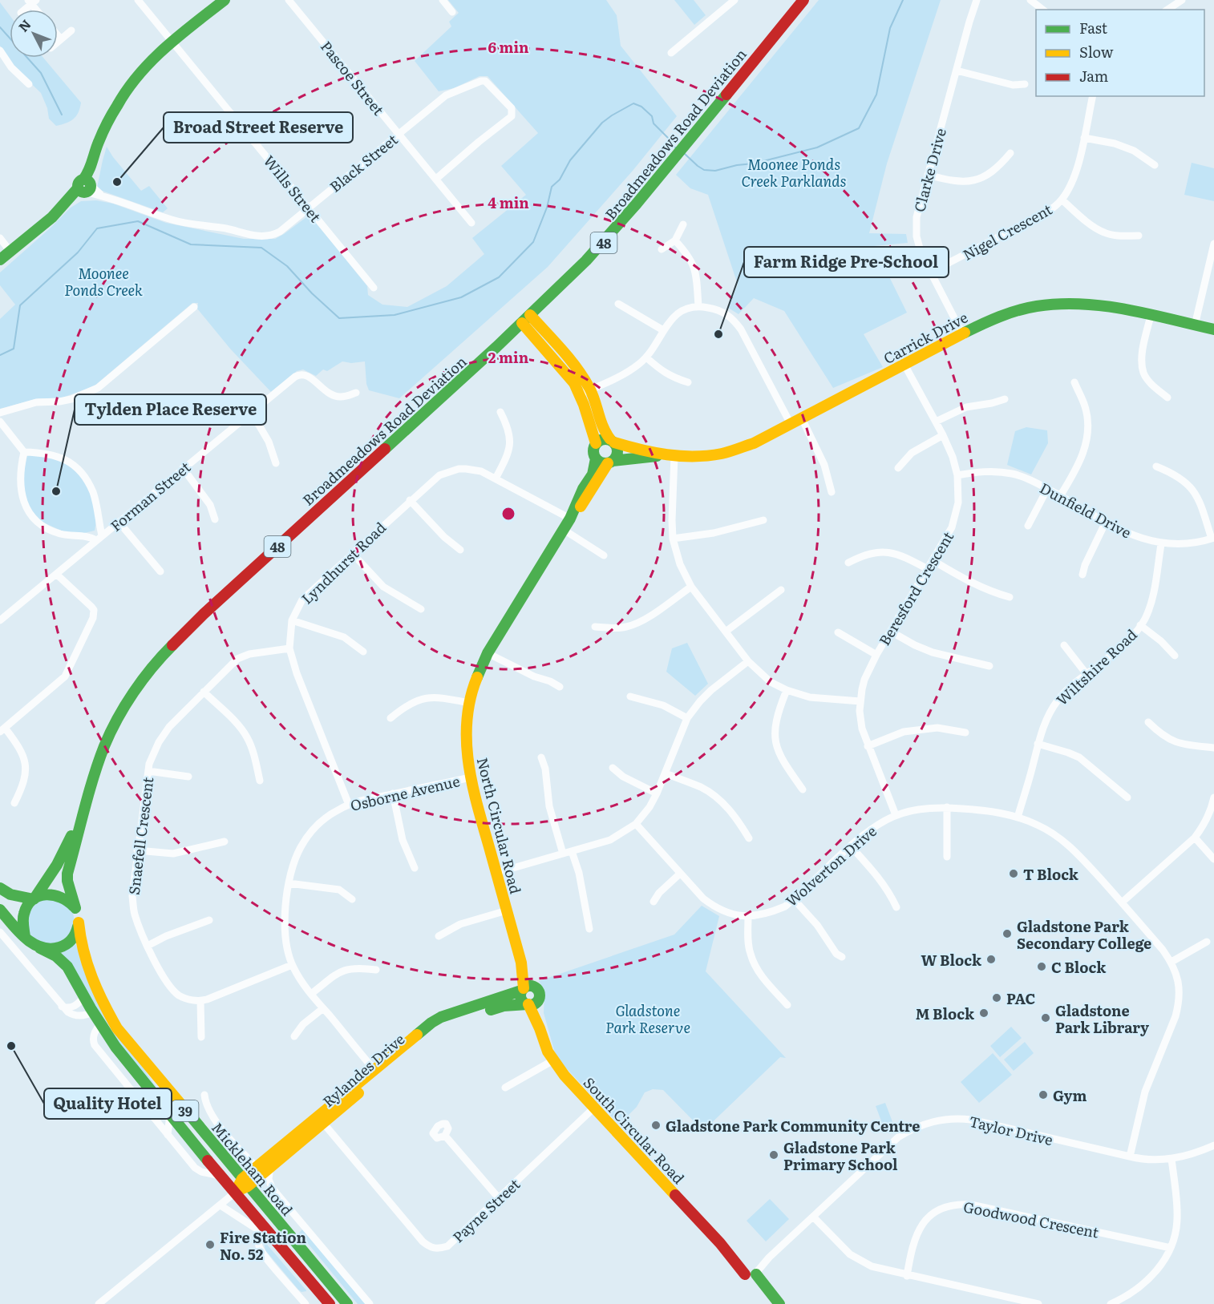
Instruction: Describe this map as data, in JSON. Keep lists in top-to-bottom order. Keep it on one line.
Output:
{"streets":{"street":["Pascoe Street","Broadmeadows Road Deviation","Black Street","Clarke Drive","Wills Street","Nigel Crescent","48","Carrick Drive","Forman Street","Dunfield Drive","Lyndhurst Road","Beresford Crescent","Wiltshire Road","Osborne Avenue","North Circular Road","Snaefell Crescent","Wolverton Drive","Rylandes Drive","39","South Circular Road","Taylor Drive","Mickleham Road","Payne Street","Goodwood Crescent"]},"crossings":[["Pascoe Street","Black Street"],["Broadmeadows Road Deviation","39"],["Broadmeadows Road Deviation","Mickleham Road"],["Black Street","Wills Street"],["Clarke Drive","Nigel Crescent"],["Clarke Drive","Carrick Drive"],["Carrick Drive","Beresford Crescent"],["Carrick Drive","North Circular Road"],["Dunfield Drive","Beresford Crescent"],["Dunfield Drive","Wiltshire Road"],["Lyndhurst Road","Osborne Avenue"],["Lyndhurst Road","North Circular Road"],["Lyndhurst Road","Snaefell Crescent"],["Beresford Crescent","Wolverton Drive"],["Wiltshire Road","Wolverton Drive"],["Osborne Avenue","North Circular Road"],["North Circular Road","Rylandes Drive"],["North Circular Road","South Circular Road"],["Wolverton Drive","Taylor Drive"],["Rylandes Drive","South Circular Road"],["Rylandes Drive","Mickleham Road"],["Rylandes Drive","Payne Street"],["39","Mickleham Road"],["South Circular Road","Taylor Drive"],["South Circular Road","Payne Street"]],"parks":["Moonee Ponds Creek Parklands","Moonee Ponds Creek","Gladstone Park Reserve"],"places":["Broad Street Reserve","Farm Ridge Pre-School","Tylden Place Reserve","T Block","Gladstone Park Secondary College","W Block","C Block","PAC","M Block","Gladstone Park Library","Quality Hotel","Gym","Gladstone Park Community Centre","Gladstone Park Primary School","Fire Station No. 52"],"legend":["Fast","Slow","Jam"],"north":"top left","rings":["6 min","4 min","2 min"]}
